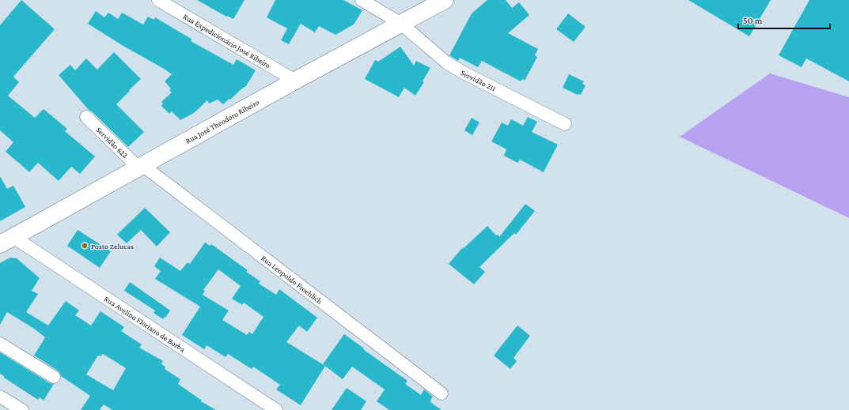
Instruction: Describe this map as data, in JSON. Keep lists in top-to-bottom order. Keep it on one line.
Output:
{"streets":{"main road":["Rua José Theodoro Ribeiro"],"street":["Rua Expedicionário José Ribeiro","Servidão 211","Servidão 622","Rua Leopoldo Froehlich","Rua Avelino Floriano de Borba"]},"crossings":[["Rua Expedicionário José Ribeiro","Rua José Theodoro Ribeiro"],["Servidão 211","Rua José Theodoro Ribeiro"],["Rua José Theodoro Ribeiro","Servidão 622"],["Rua José Theodoro Ribeiro","Rua Leopoldo Froehlich"],["Rua José Theodoro Ribeiro","Rua Avelino Floriano de Borba"],["Servidão 622","Rua Leopoldo Froehlich"]],"places":["Posto Zelucas"],"scale_bar":"50 m"}
